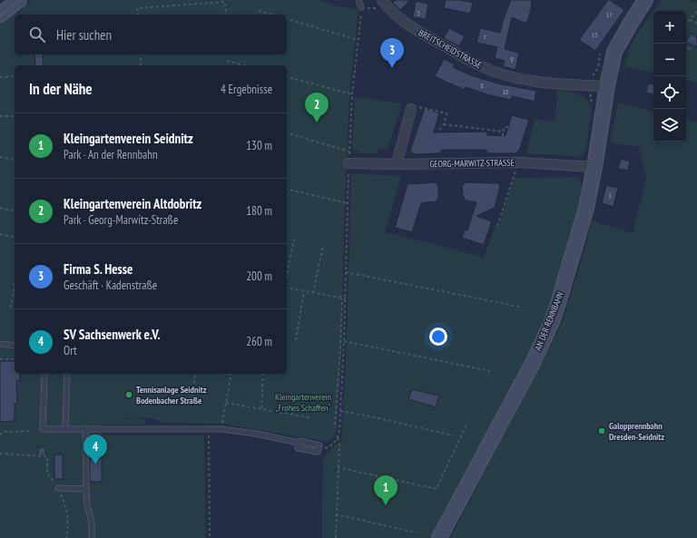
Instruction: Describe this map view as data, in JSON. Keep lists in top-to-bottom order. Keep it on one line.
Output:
{"streets":{"main road":["AN DER RENNBAHN"],"street":["BREITSCHEIDSTRASSE","GEORG-MARWITZ-STRASSE"]},"crossings":[["BREITSCHEIDSTRASSE","AN DER RENNBAHN"],["GEORG-MARWITZ-STRASSE","AN DER RENNBAHN"]],"parks":["Kleingartenverein „Frohes Schaffen“"],"places":["Tennisanlage Seidnitz Bodenbacher Straße","Galopprennbahn Dresden-Seidnitz"],"house_numbers":["3","17","15","7","9","8","10","1"],"page":{"map_buttons":["+","−"],"search":"Hier suchen","pins":["3","2","4","1"],"heading":["In der Nähe","4 Ergebnisse"],"list":[{"mark":"1","name":"Kleingartenverein Seidnitz","note":"Park · An der Rennbahn","value":"130 m"},{"mark":"2","name":"Kleingartenverein Altdobritz","note":"Park · Georg-Marwitz-Straße","value":"180 m"},{"mark":"3","name":"Firma S. Hesse","note":"Geschäft · Kadenstraße","value":"200 m"},{"mark":"4","name":"SV Sachsenwerk e.V.","note":"Ort","value":"260 m"}]}}
